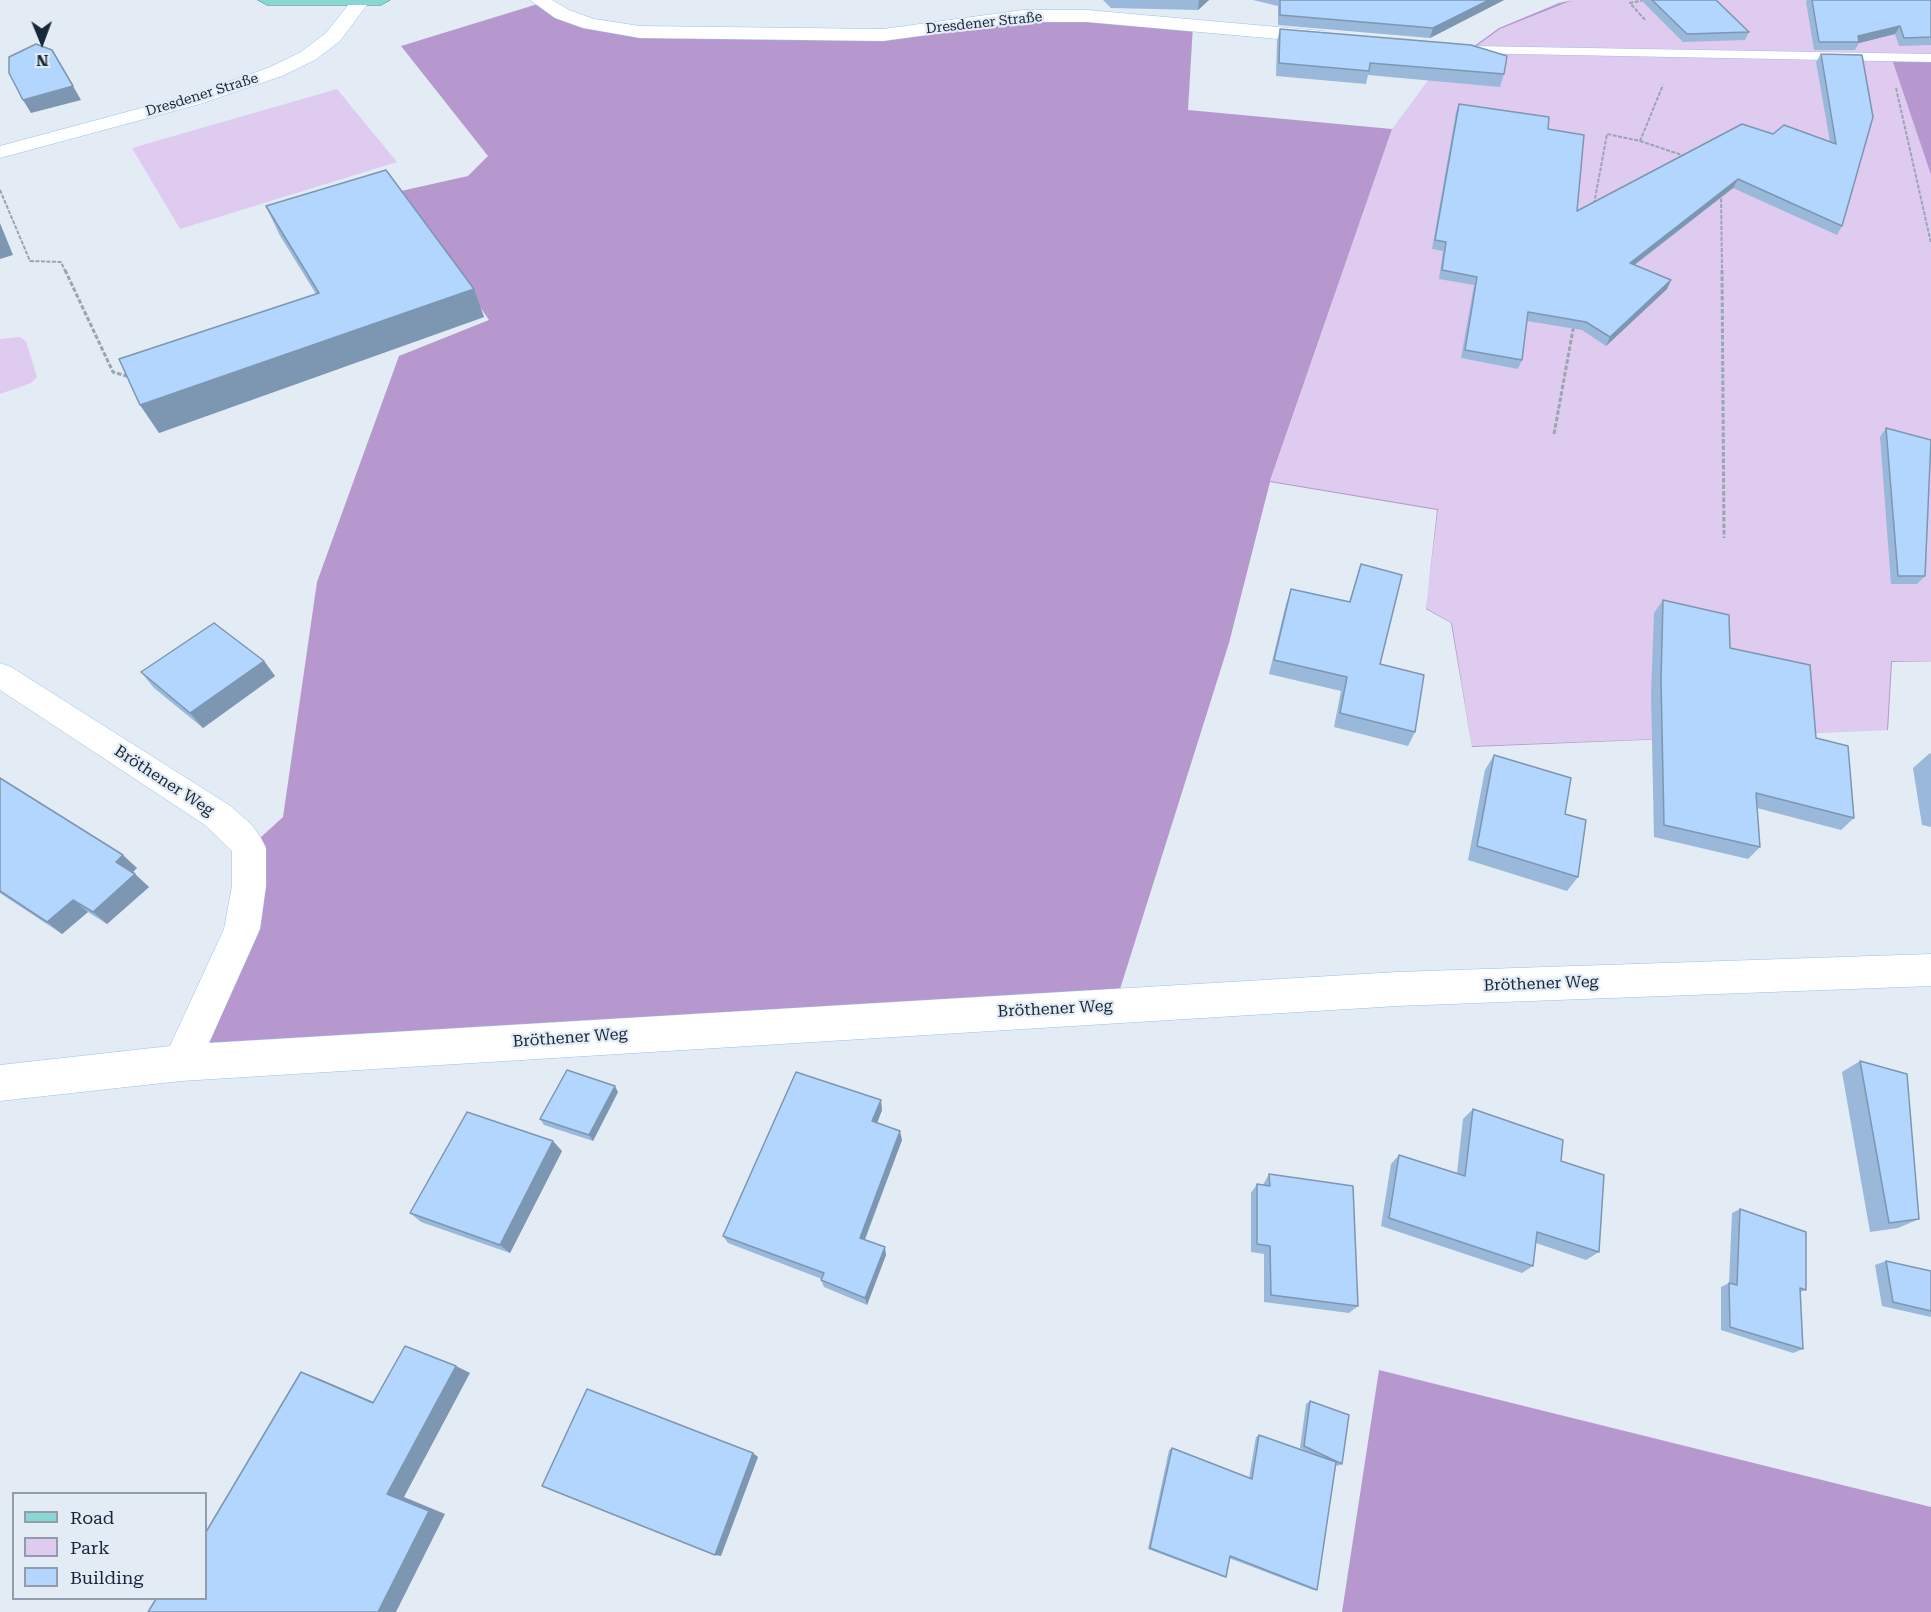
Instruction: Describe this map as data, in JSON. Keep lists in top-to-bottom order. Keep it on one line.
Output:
{"streets":{"street":["Dresdener Straße","Bröthener Weg"]},"legend":["Road","Park","Building"],"north":"bottom"}
